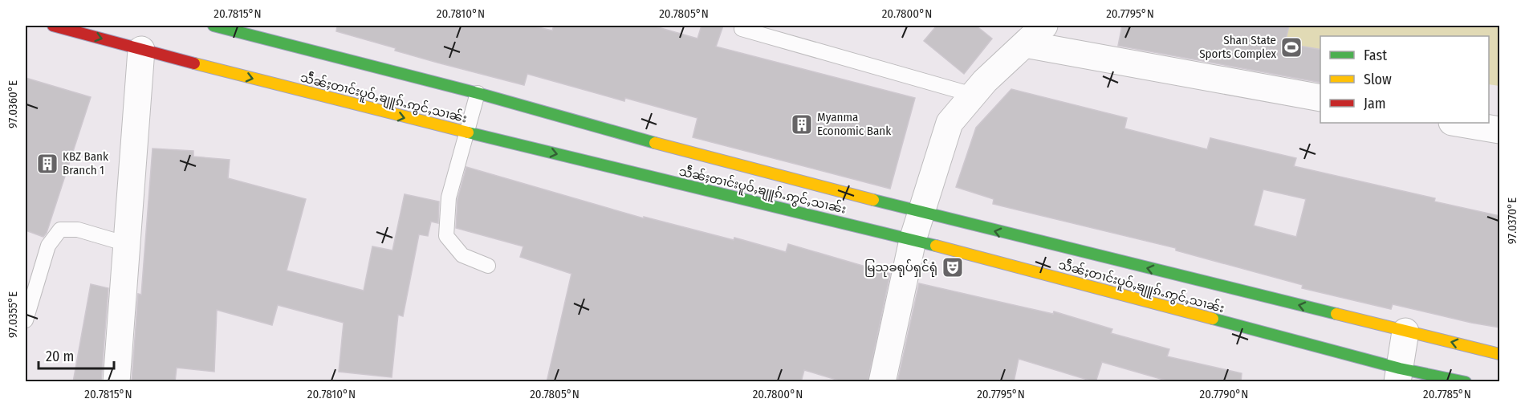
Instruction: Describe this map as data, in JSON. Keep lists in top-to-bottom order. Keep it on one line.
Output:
{"streets":{"highway":["သဵႅၼ်ႈတၢင်းပူဝ်ႇၶျူၵ်ႉဢွင်ႇသၢၼ်း"]},"places":{"sports":["Shan State Sports Complex"],"building":["Myanma Economic Bank","KBZ Bank Branch 1"],"theatre":["မြသုခရုပ်ရှင်ရုံ"]},"legend":["Fast","Slow","Jam"],"scale_bar":"20 m","coordinates":["20.7815°N","20.7810°N","20.7805°N","20.7800°N","20.7795°N","97.0360°E","97.0370°E","97.0355°E","20.7790°N","20.7785°N"]}
